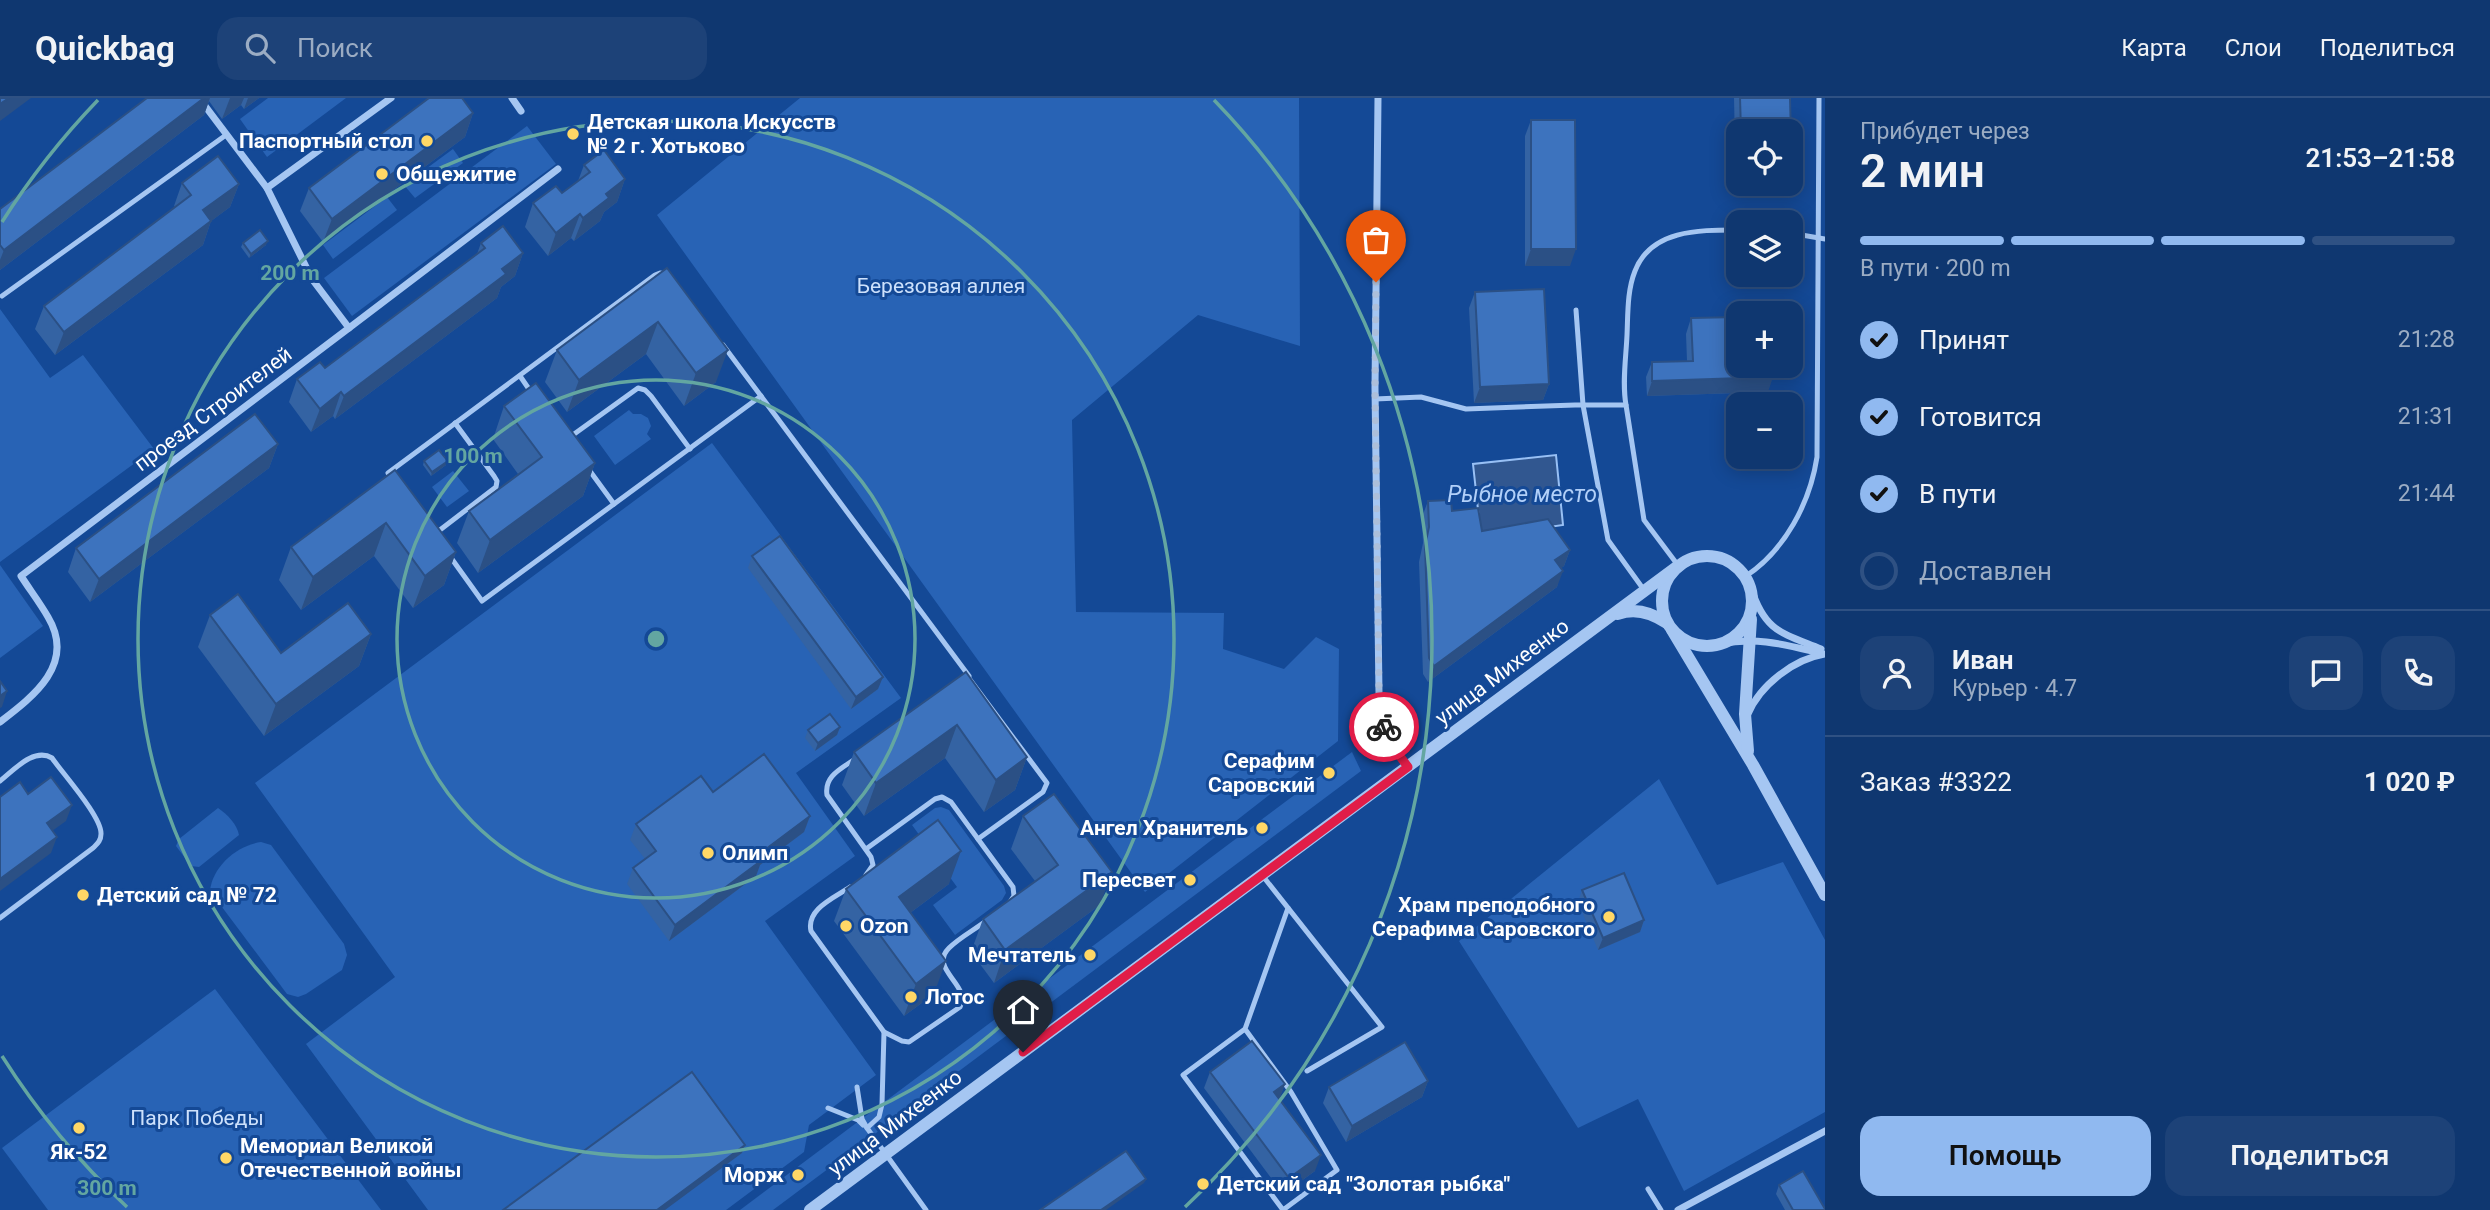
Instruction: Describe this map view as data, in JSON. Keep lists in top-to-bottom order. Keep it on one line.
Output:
{"streets":{"street":["проезд Строителей","улица Михеенко"]},"water":["Рыбное место"],"parks":["Березовая аллея","Парк Победы"],"places":["Детская школа Искусств № 2 г. Хотьково","Паспортный стол","Общежитие","Серафим Саровский","Ангел Хранитель","Олимп","Пересвет","Детский сад № 72","Храм преподобного Серафима Саровского","Ozon","Мечтатель","Лотос","Як-52","Мемориал Великой Отечественной войны","Морж","Детский сад \"Золотая рыбка\""],"page":{"header":"Quickbag","search":"Поиск","nav":["Карта","Слои","Поделиться"],"heading":["2 мин","Прибудет через","21:53–21:58"],"panel":["Иван","Курьер · 4.7","Заказ #3322","1 020 ₽"],"map_buttons":["+","−"],"bar":"В пути · 200 m","list":[["Принят","21:28"],["Готовится","21:31"],["В пути","21:44"],"Доставлен"],"buttons":["Помощь","Поделиться"]},"rings":["200 m","100 m","300 m"]}
